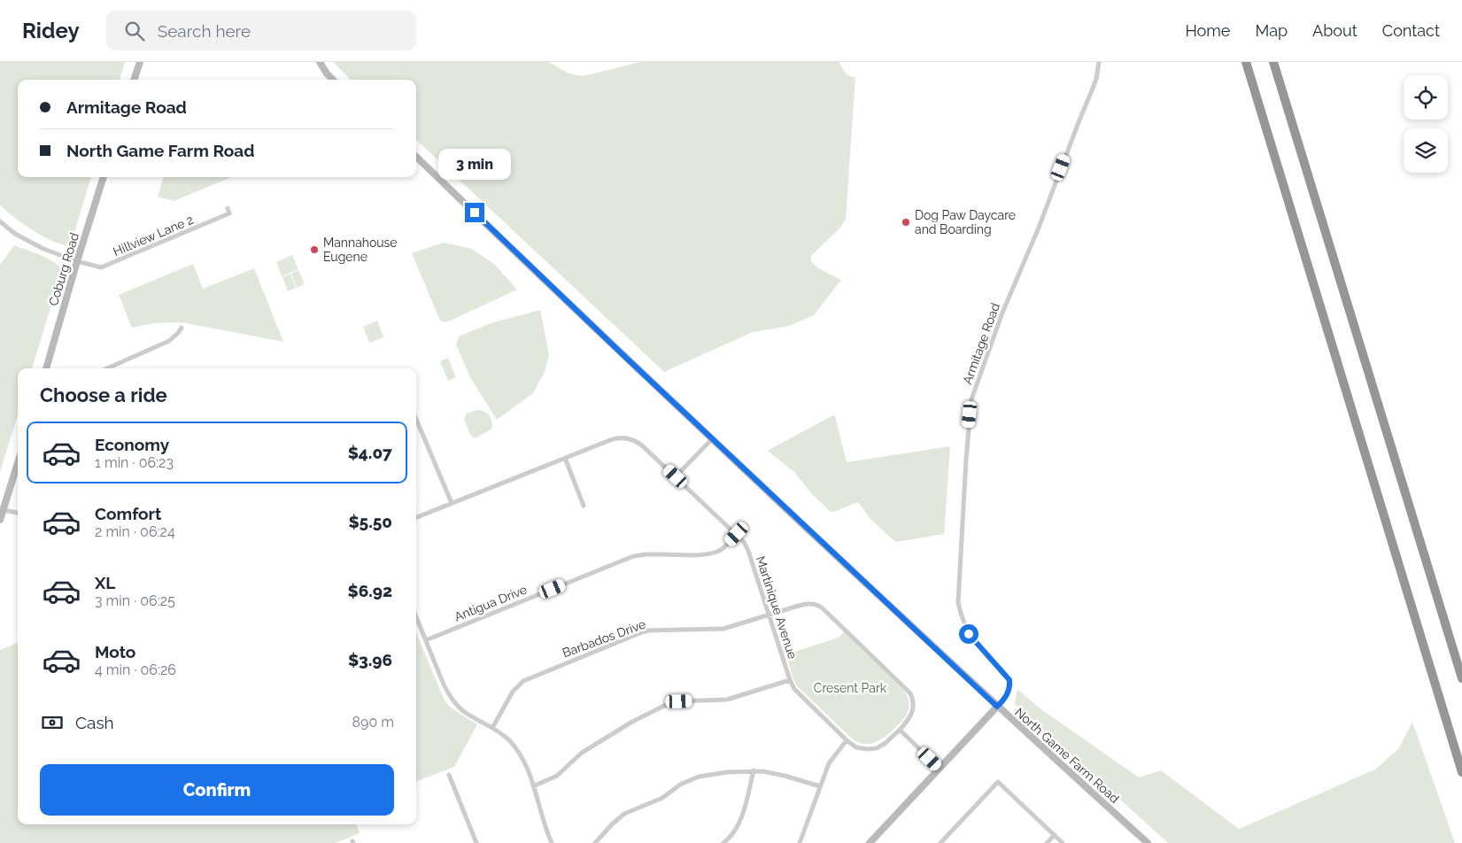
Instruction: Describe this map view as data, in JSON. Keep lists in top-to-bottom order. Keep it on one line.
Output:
{"streets":{"main road":["Coburg Road","North Game Farm Road"],"street":["Hillview Lane 2","Armitage Road","Antigua Drive","Martinique Avenue","Barbados Drive"]},"crossings":[["Hillview Lane 2","Coburg Road"],["Armitage Road","North Game Farm Road"],["Antigua Drive","Martinique Avenue"],["Martinique Avenue","Barbados Drive"]],"parks":["Cresent Park"],"places":["Dog Paw Daycare and Boarding","Mannahouse Eugene"],"page":{"header":"Ridey","search":"Search here","nav":["Home","Map","About","Contact"],"banner":["Armitage Road","North Game Farm Road"],"bubble":"3 min","heading":"Choose a ride","list":[{"name":"Economy","note":"1 min · 06:23","value":"$4.07"},{"name":"Comfort","note":"2 min · 06:24","value":"$5.50"},{"name":"XL","note":"3 min · 06:25","value":"$6.92"},{"name":"Moto","note":"4 min · 06:26","value":"$3.96"}],"pay":["Cash","890 m"],"buttons":"Confirm"}}
